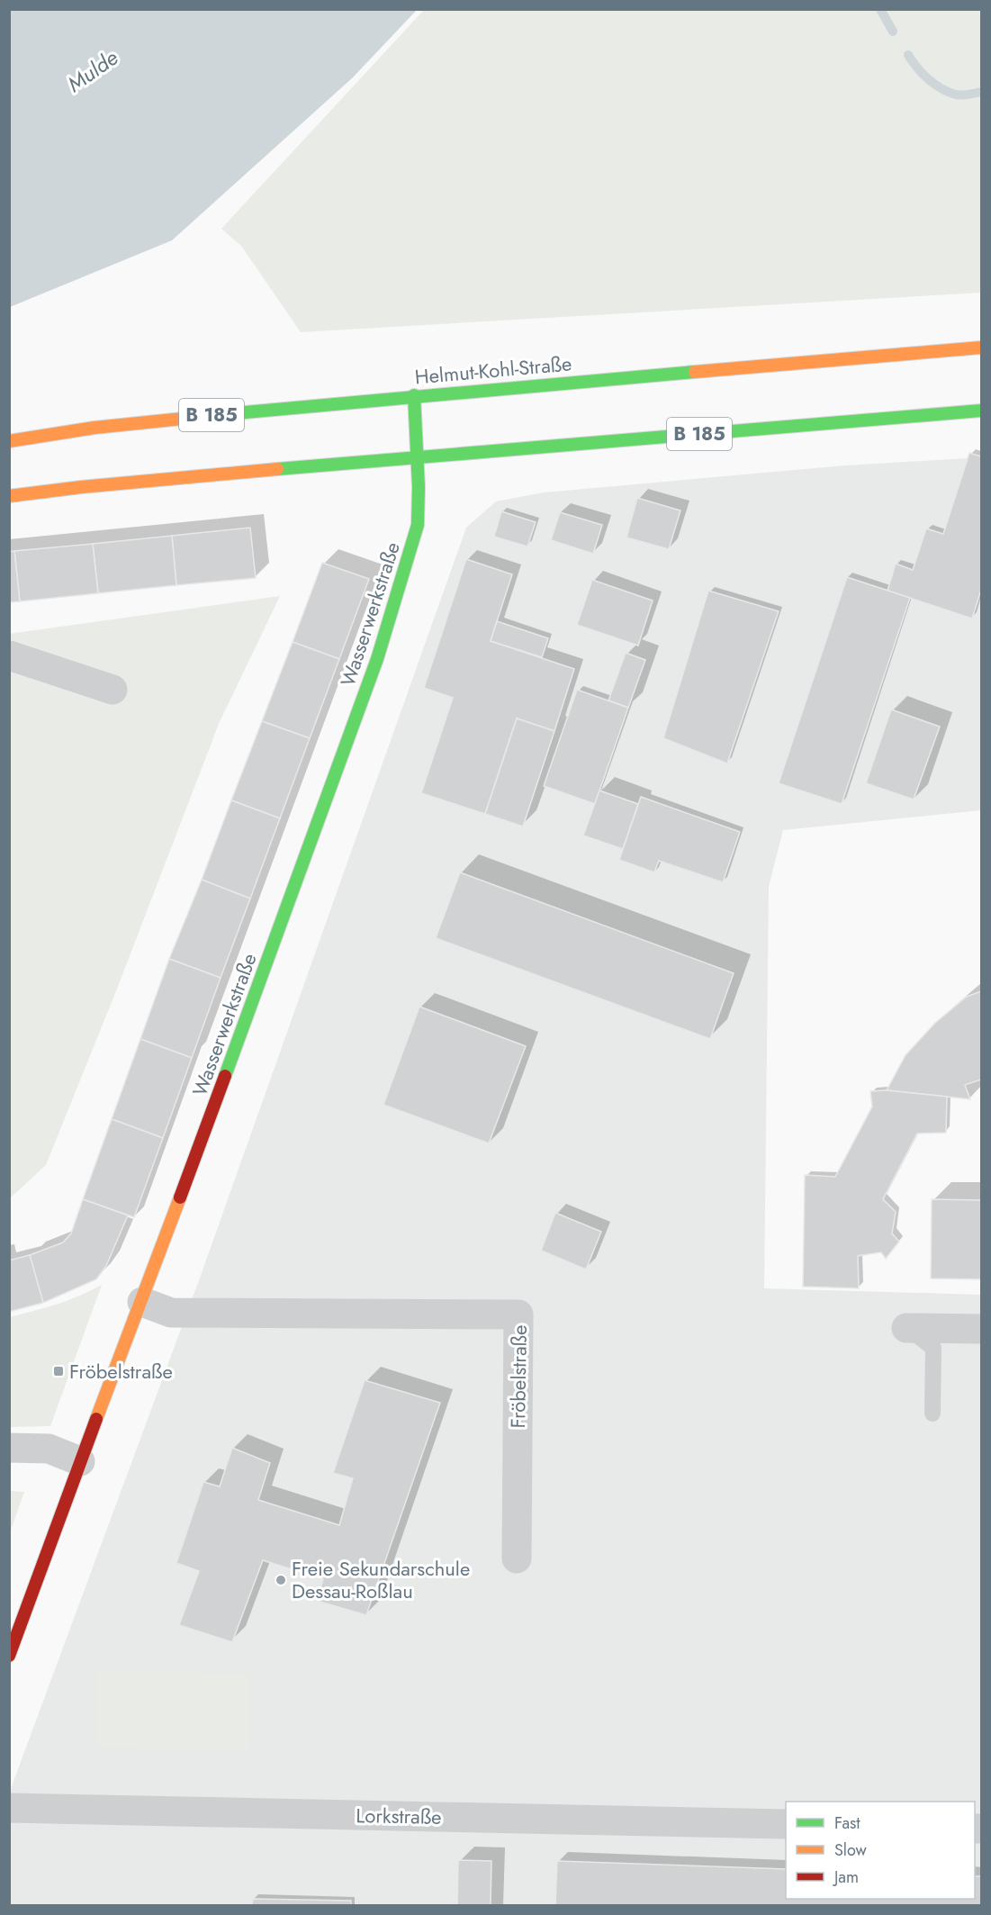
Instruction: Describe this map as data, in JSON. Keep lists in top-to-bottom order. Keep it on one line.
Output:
{"streets":{"main road":["Helmut-Kohl-Straße","B 185","Wasserwerkstraße"],"street":["Fröbelstraße","Lorkstraße"]},"crossings":[["Helmut-Kohl-Straße","Wasserwerkstraße"],["B 185","Wasserwerkstraße"],["Wasserwerkstraße","Fröbelstraße"]],"water":["Mulde"],"places":{"transit":["Fröbelstraße"],"other":["Freie Sekundarschule Dessau-Roßlau"]},"legend":["Fast","Slow","Jam"]}
